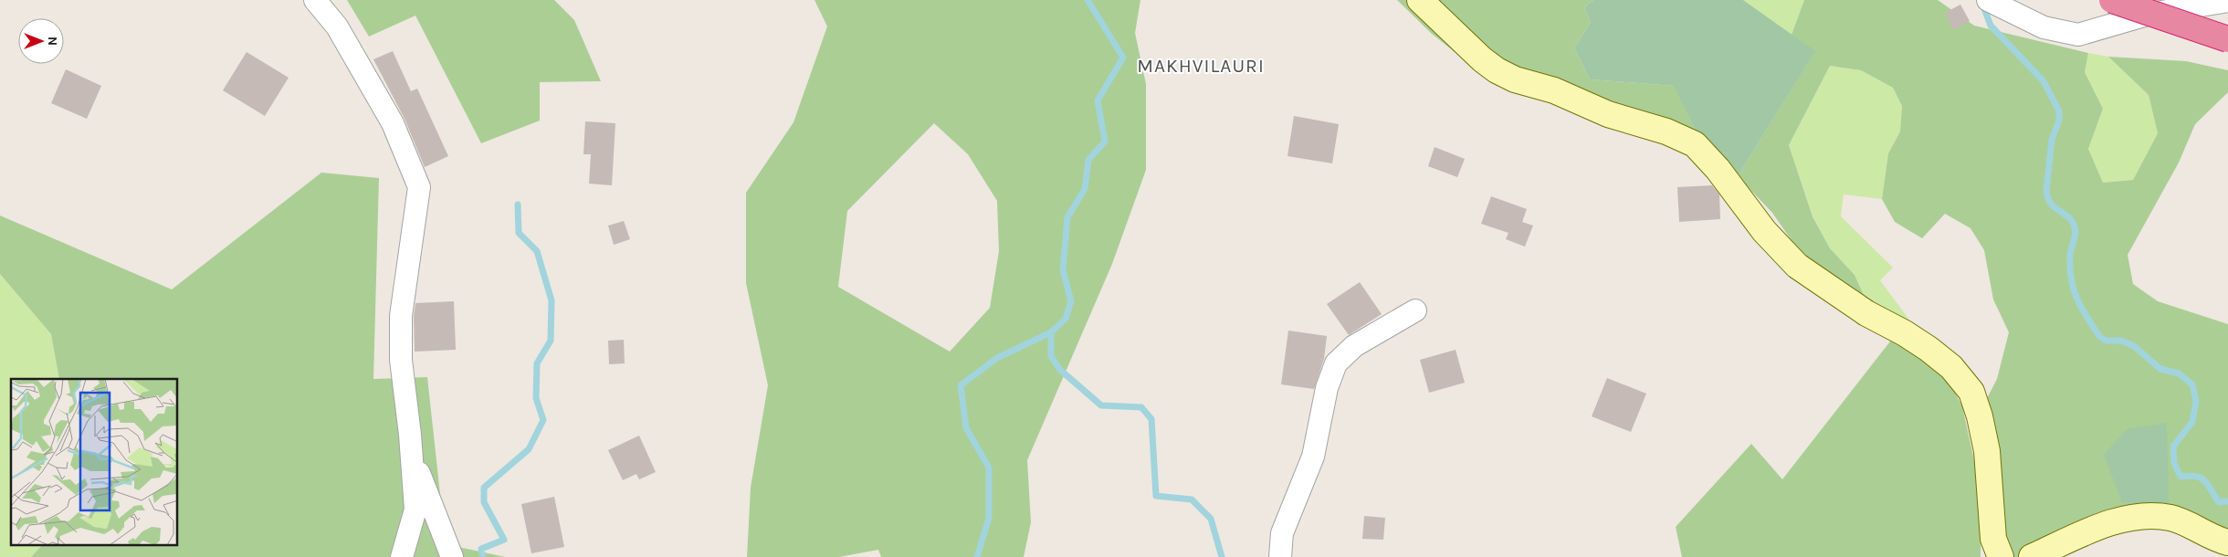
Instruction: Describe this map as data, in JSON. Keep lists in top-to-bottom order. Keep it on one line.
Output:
{"districts":["MAKHVILAURI"],"north":"right"}
